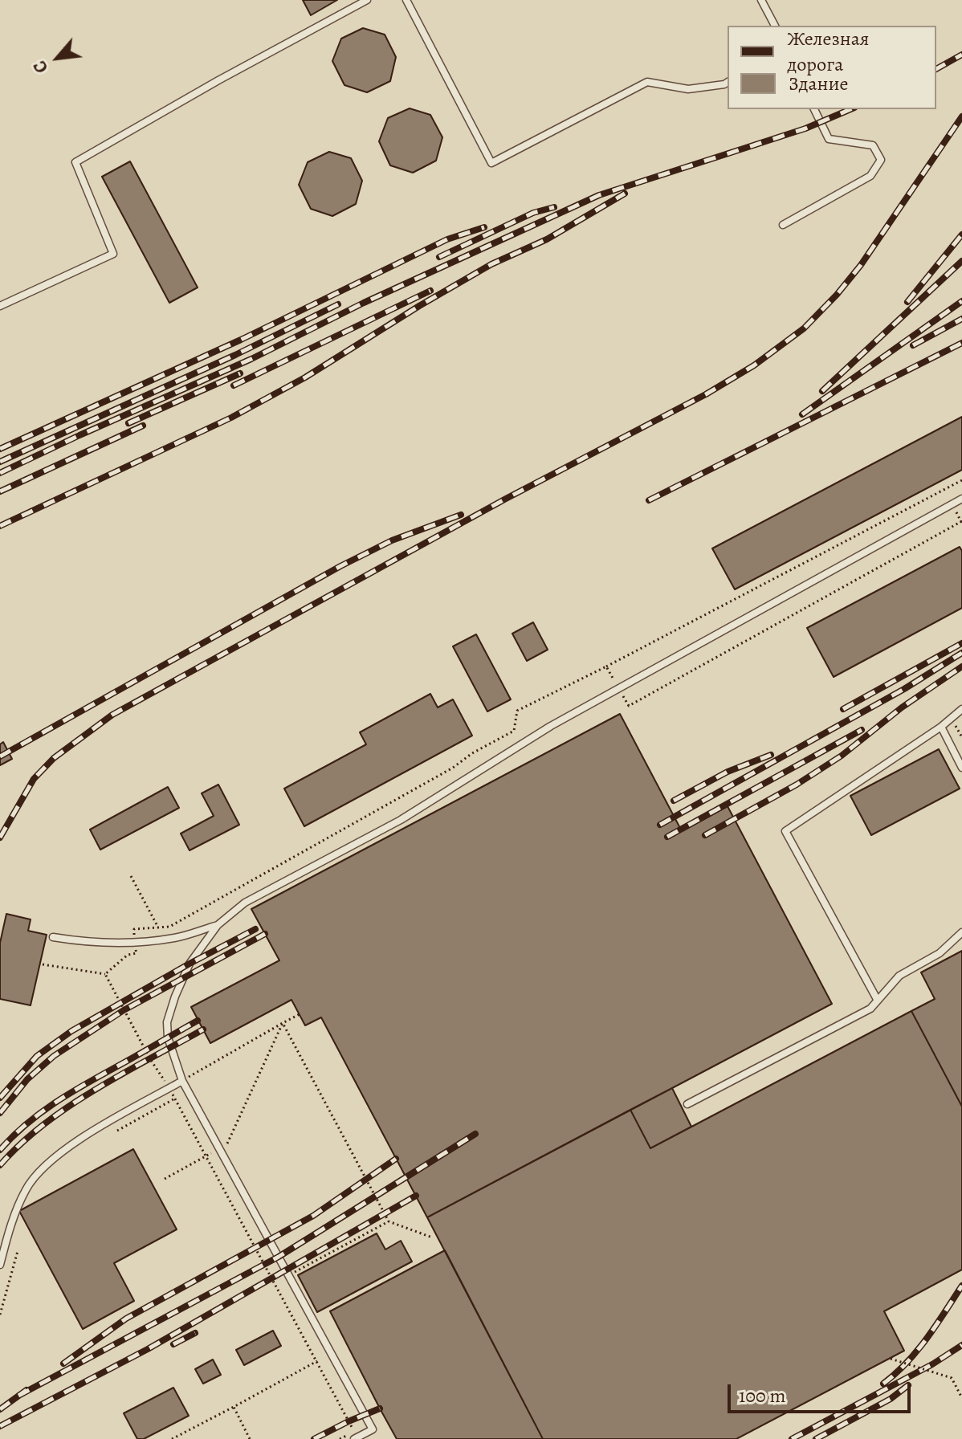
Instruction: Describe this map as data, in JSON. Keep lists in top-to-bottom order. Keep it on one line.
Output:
{"legend":["Железная дорога","Здание"],"scale_bar":"100 m","north":"bottom left"}
